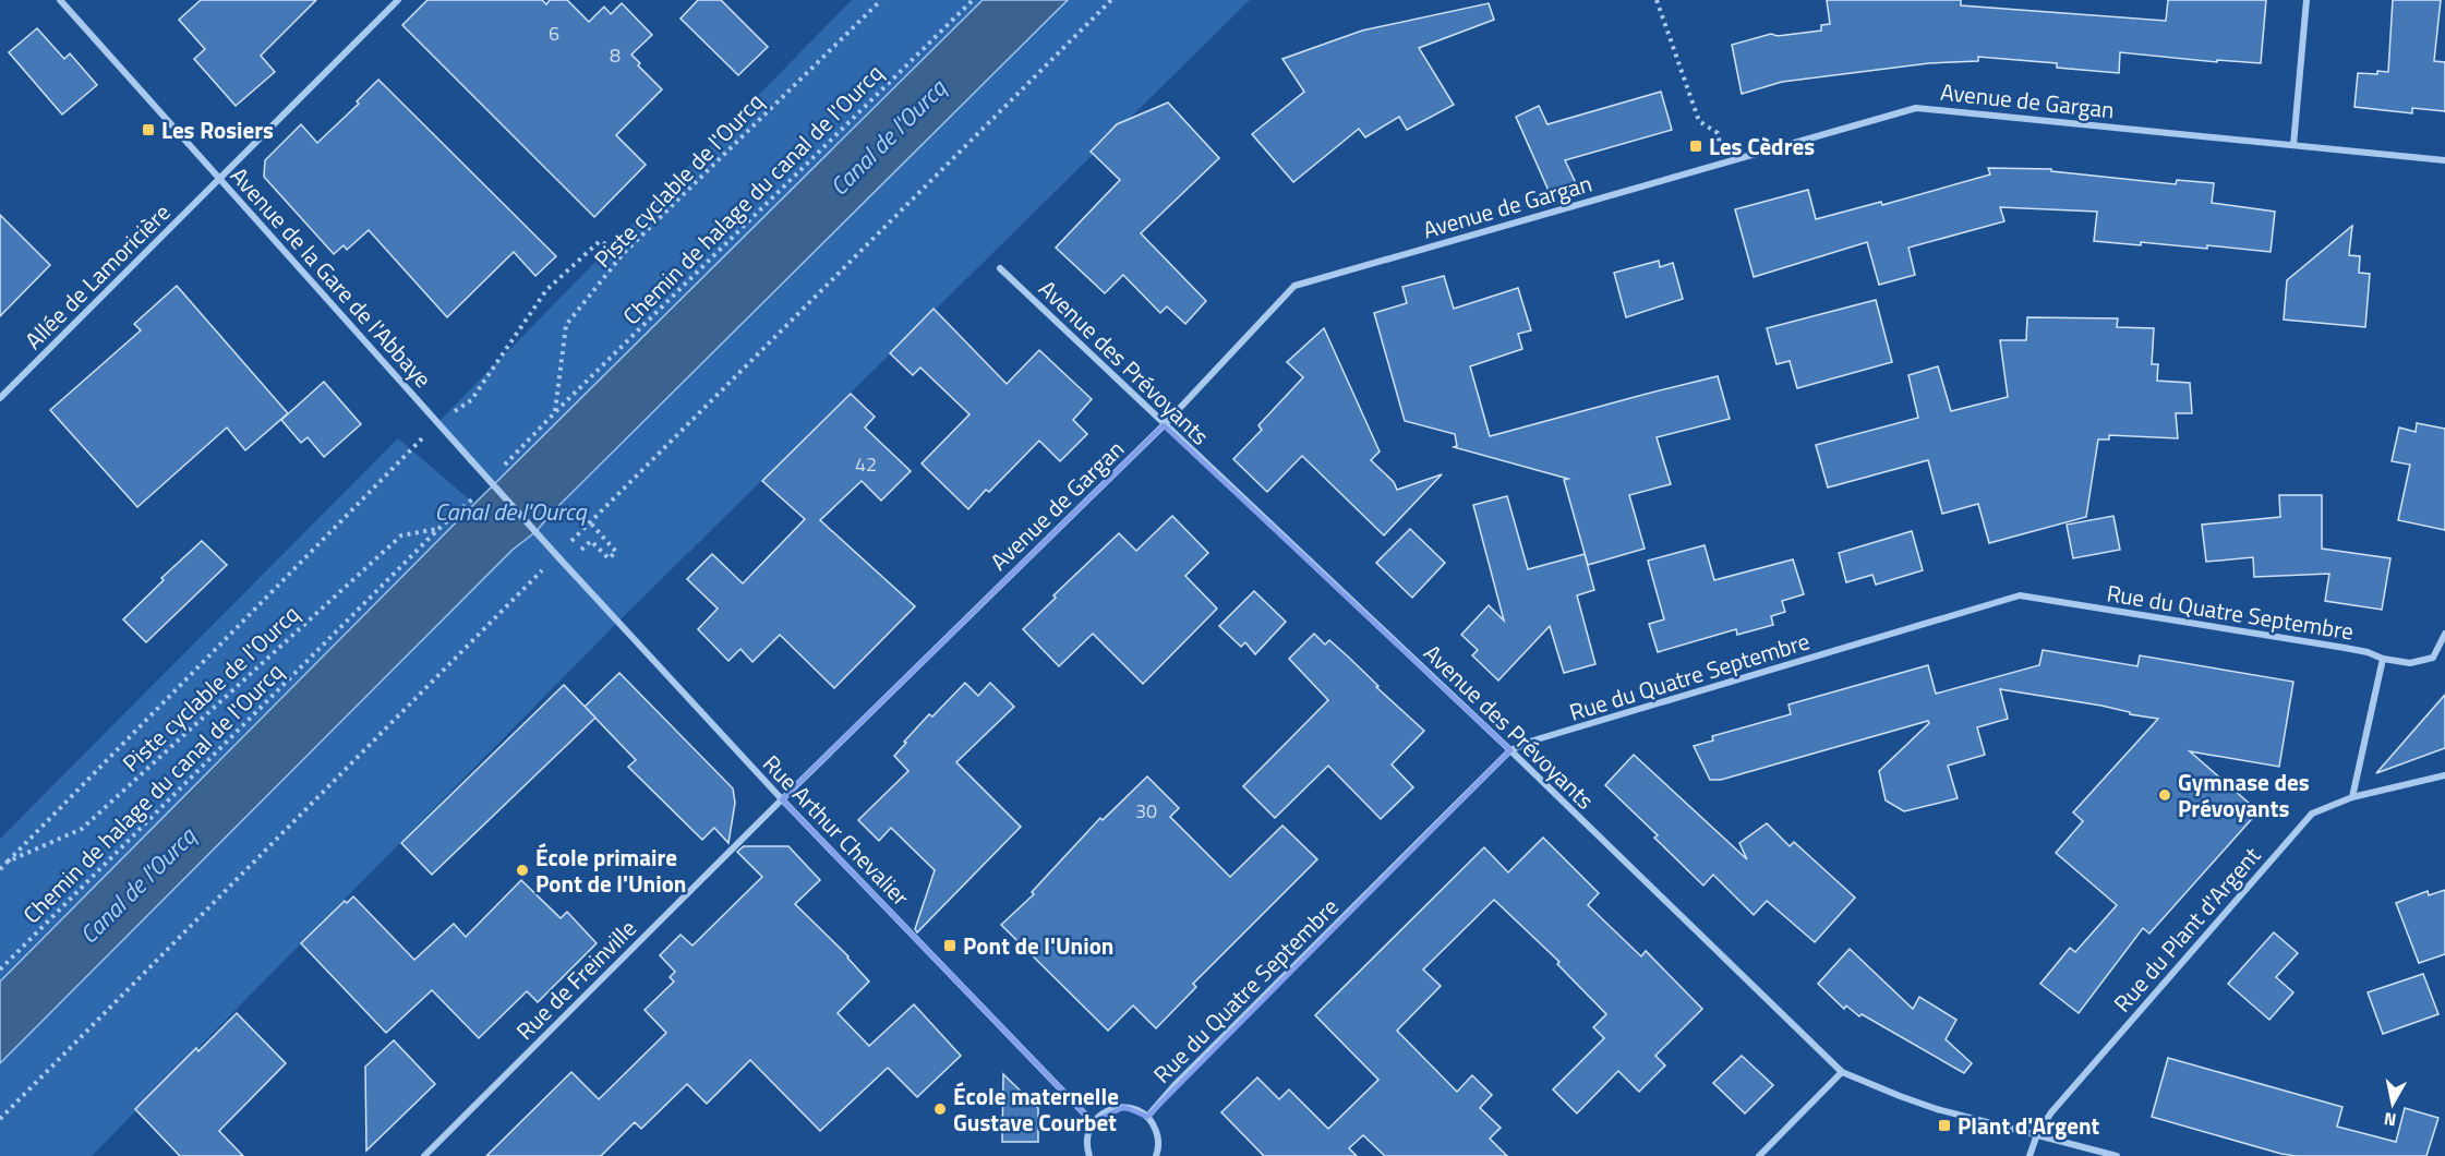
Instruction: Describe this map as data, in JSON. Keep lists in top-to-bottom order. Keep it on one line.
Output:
{"streets":{"street":["Avenue de Gargan","Allée de Lamoricière","Avenue de la Gare de l'Abbaye","Avenue des Prévoyants","Rue du Quatre Septembre","Rue Arthur Chevalier","Rue du Plant d'Argent","Rue de Freinville"],"path":["Piste cyclable de l'Ourcq","Chemin de halage du canal de l'Ourcq"]},"crossings":[["Avenue de Gargan","Avenue des Prévoyants"],["Avenue de Gargan","Rue Arthur Chevalier"],["Avenue de Gargan","Rue de Freinville"],["Piste cyclable de l'Ourcq","Chemin de halage du canal de l'Ourcq"],["Allée de Lamoricière","Avenue de la Gare de l'Abbaye"],["Avenue de la Gare de l'Abbaye","Rue Arthur Chevalier"],["Avenue des Prévoyants","Rue du Quatre Septembre"],["Avenue des Prévoyants","Rue du Plant d'Argent"],["Rue Arthur Chevalier","Rue de Freinville"]],"water":["Canal de l'Ourcq"],"places":{"transit":["Les Rosiers","Les Cèdres","Pont de l'Union","Plant d'Argent"],"other":["Gymnase des Prévoyants","École primaire Pont de l'Union","École maternelle Gustave Courbet"]},"house_numbers":["6","8","42","30"],"north":"bottom"}
